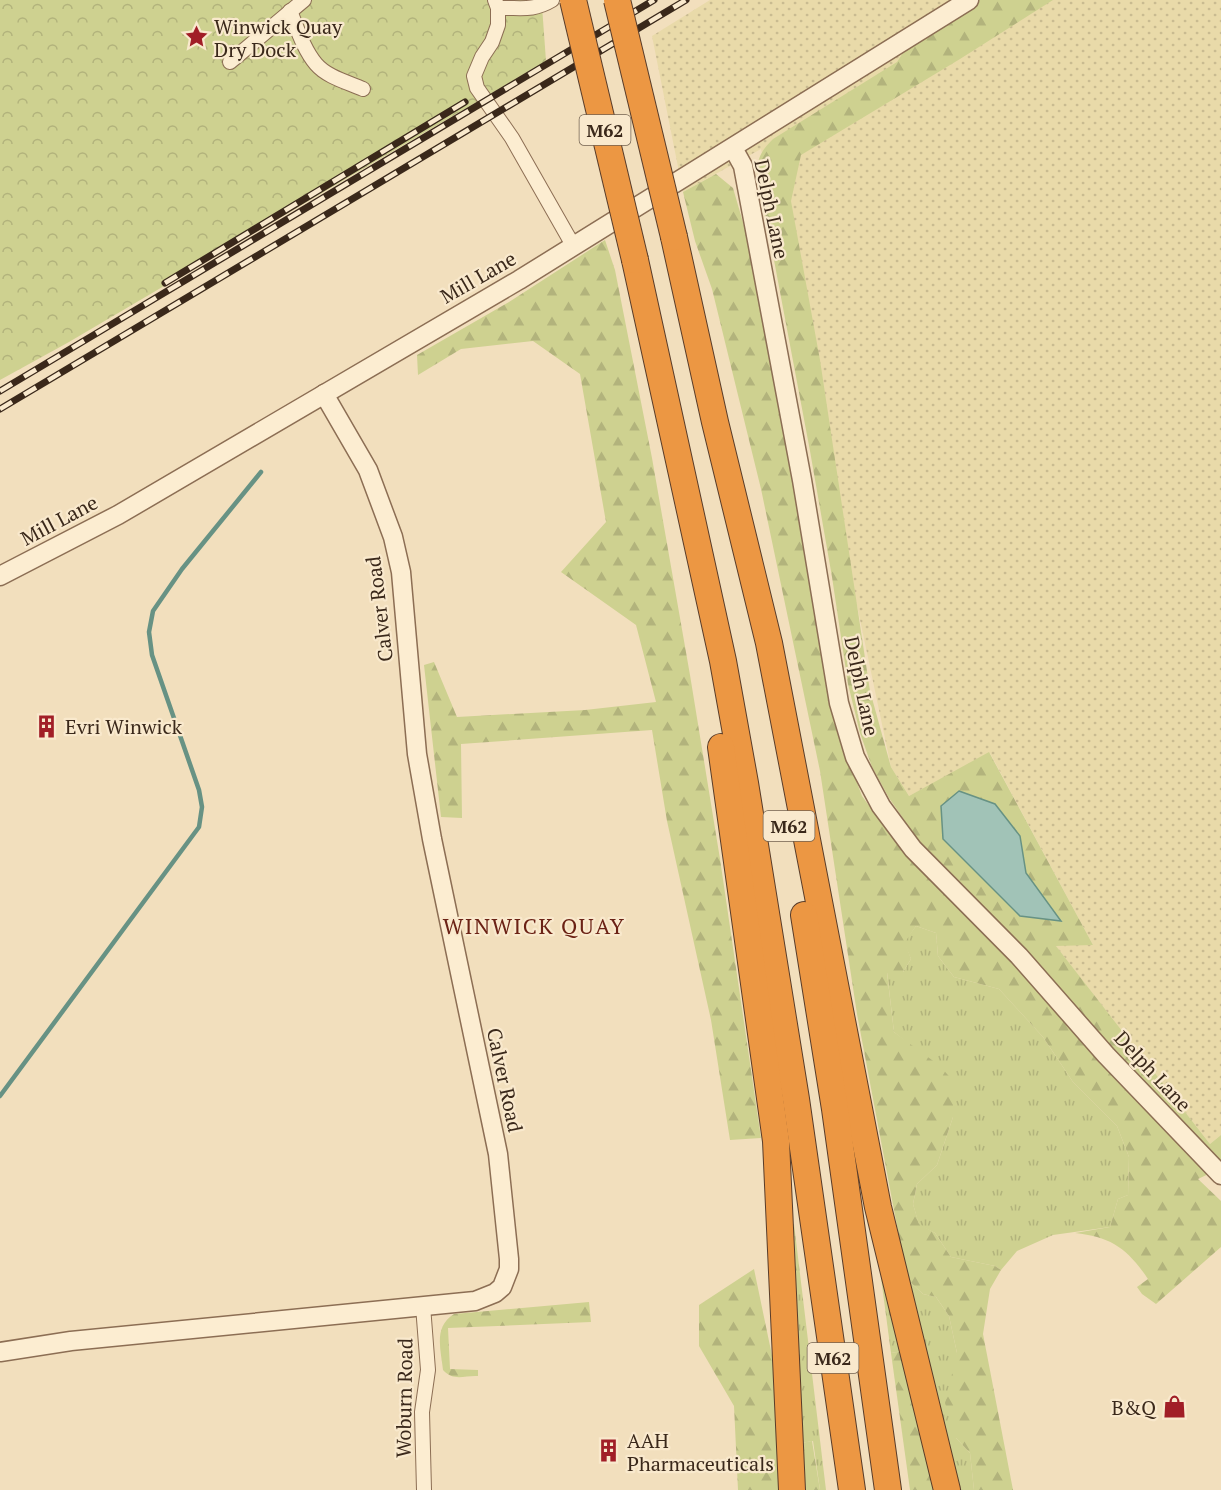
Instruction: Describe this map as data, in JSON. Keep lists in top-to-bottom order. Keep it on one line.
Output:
{"streets":{"highway":["M62"],"street":["Delph Lane","Mill Lane","Calver Road","Woburn Road"]},"crossings":[["Delph Lane","Mill Lane"],["Mill Lane","Calver Road"],["Calver Road","Woburn Road"]],"districts":["WINWICK QUAY"],"places":{"place":["Winwick Quay Dry Dock"],"building":["Evri Winwick","AAH Pharmaceuticals"],"shop":["B&Q"]}}
